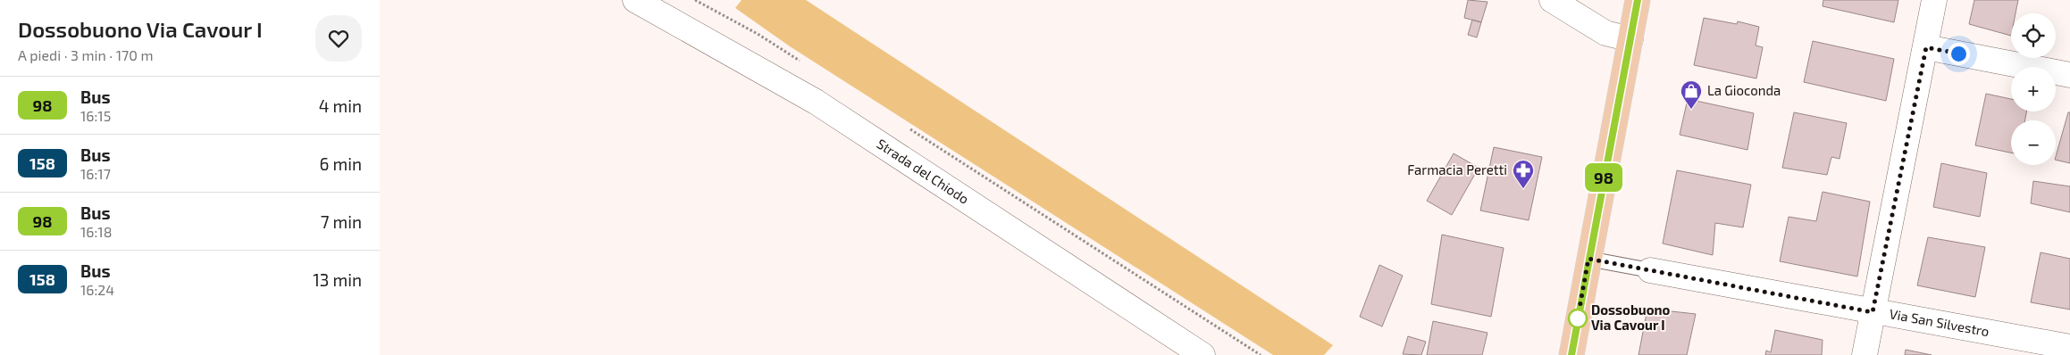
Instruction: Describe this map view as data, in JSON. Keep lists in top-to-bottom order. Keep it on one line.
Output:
{"streets":{"street":["Strada del Chiodo","Via San Silvestro"]},"places":{"shop":["La Gioconda"],"pharmacy":["Farmacia Peretti"],"other":["Dossobuono Via Cavour I"]},"lines":["bus line 98"],"page":{"heading":["Dossobuono Via Cavour I","A piedi · 3 min · 170 m"],"on_map":"98","map_buttons":["+","−"],"list":[{"mark":"98","name":"Bus","note":"16:15","value":"4 min"},{"mark":"158","name":"Bus","note":"16:17","value":"6 min"},{"mark":"98","name":"Bus","note":"16:18","value":"7 min"},{"mark":"158","name":"Bus","note":"16:24","value":"13 min"}]}}
